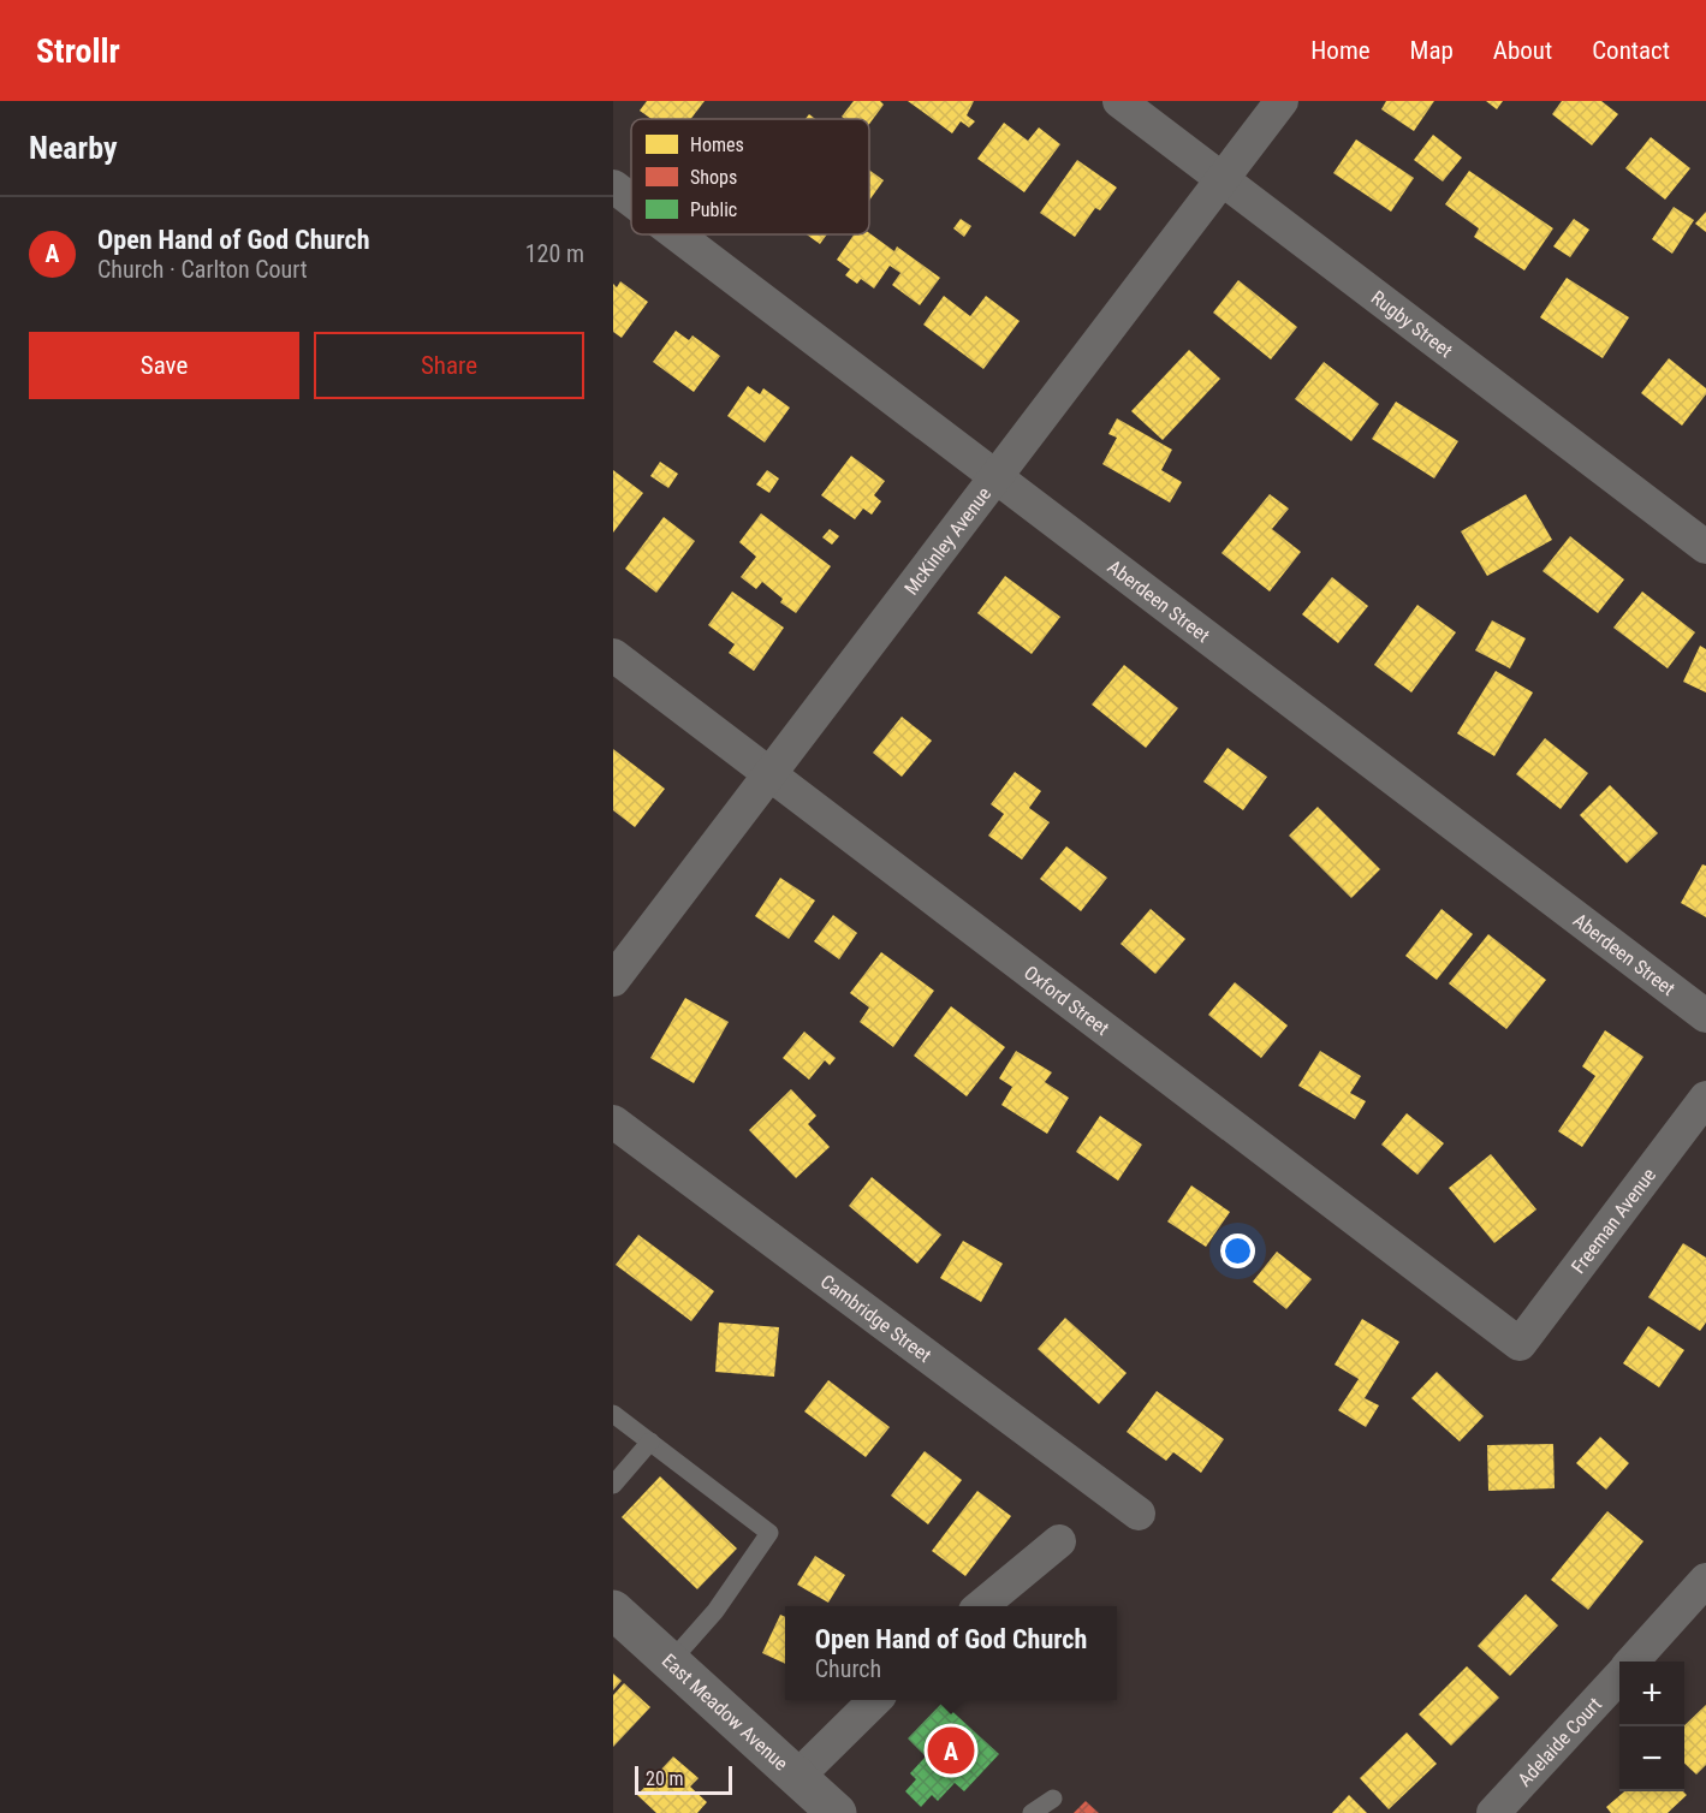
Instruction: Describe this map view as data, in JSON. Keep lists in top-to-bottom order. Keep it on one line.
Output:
{"streets":{"street":["Rugby Street","McKinley Avenue","Aberdeen Street","Oxford Street","Freeman Avenue","Cambridge Street","East Meadow Avenue","Adelaide Court"]},"crossings":[["Rugby Street","McKinley Avenue"],["McKinley Avenue","Aberdeen Street"],["McKinley Avenue","Oxford Street"],["Oxford Street","Freeman Avenue"]],"legend":["Homes","Shops","Public"],"scale_bar":"20 m","page":{"header":"Strollr","nav":["Home","Map","About","Contact"],"heading":"Nearby","list":[{"mark":"A","name":"Open Hand of God Church","note":"Church · Carlton Court","value":"120 m"}],"buttons":["Save","Share"],"popup":["Open Hand of God Church","Church"],"map_buttons":["+","−"],"pins":"A","scale":"20 m"}}
